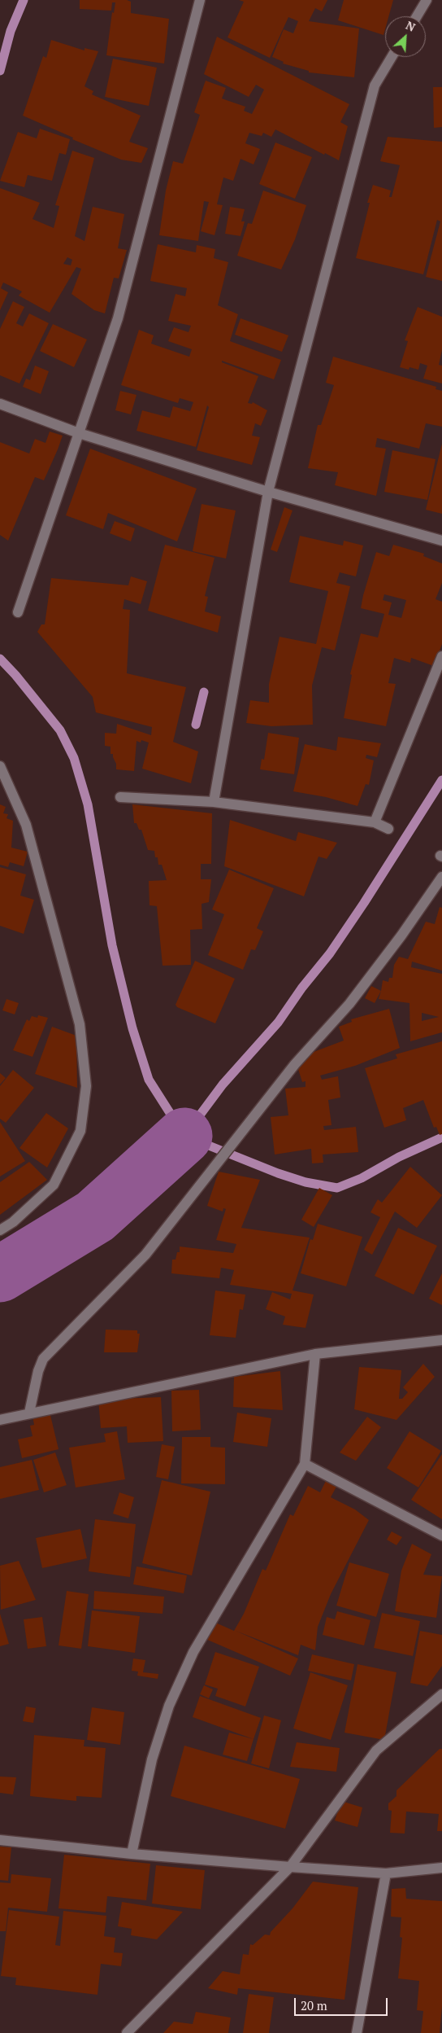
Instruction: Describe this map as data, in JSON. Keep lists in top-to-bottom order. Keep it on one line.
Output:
{"scale_bar":"20 m","north":"top right"}
